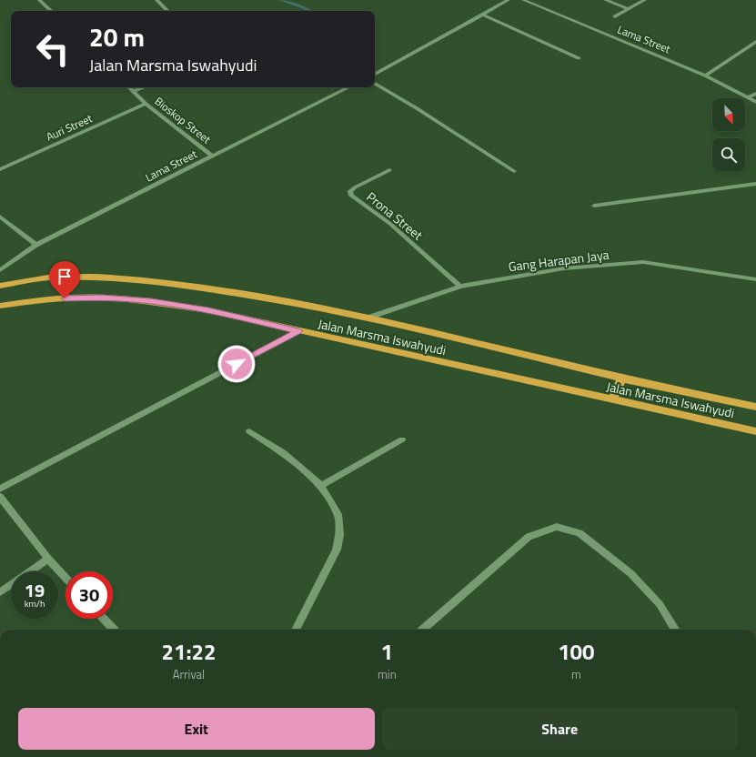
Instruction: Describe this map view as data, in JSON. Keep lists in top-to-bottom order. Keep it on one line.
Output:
{"streets":{"highway":["Jalan Marsma Iswahyudi"],"street":["Lama Street","Bioskop Street","Auri Street","Prona Street","Gang Harapan Jaya"]},"crossings":[["Lama Street","Bioskop Street"],["Bioskop Street","Auri Street"],["Prona Street","Gang Harapan Jaya"],["Gang Harapan Jaya","Jalan Marsma Iswahyudi"]],"north":"bottom right","page":{"turn":["20 m","Jalan Marsma Iswahyudi"],"speed":"19 km/h","limit":"30","eta":["21:22","Arrival","1","min","100","m"],"buttons":["Exit","Share"]}}
